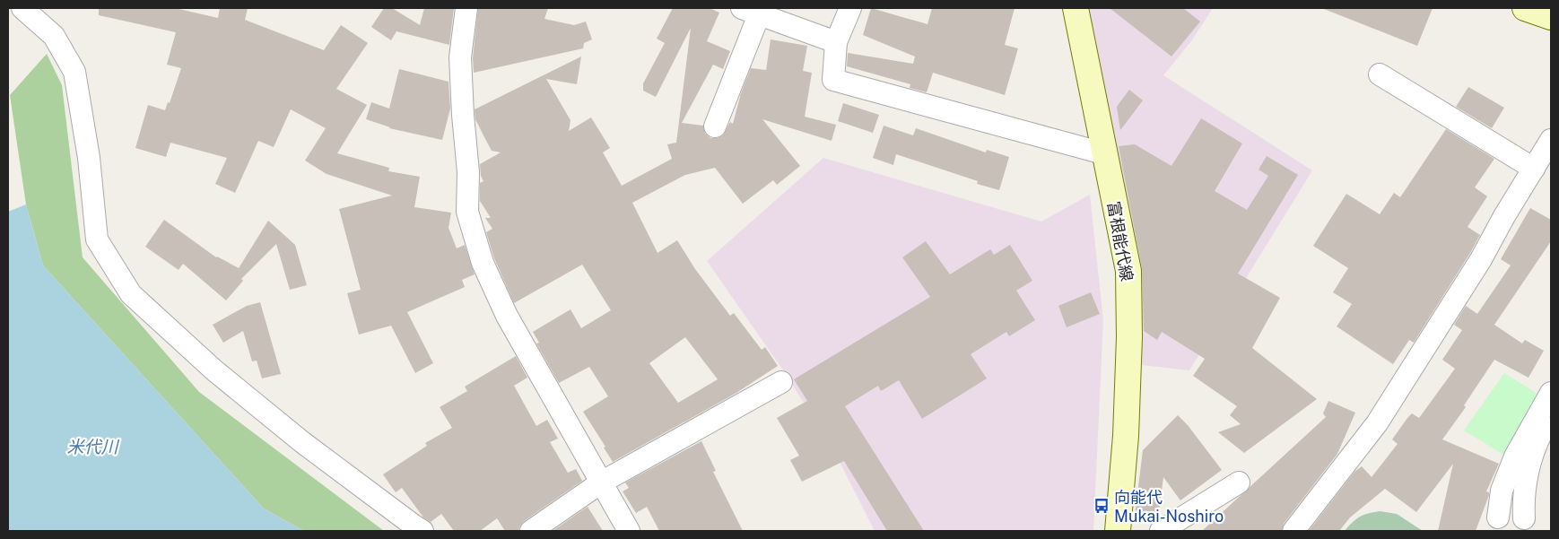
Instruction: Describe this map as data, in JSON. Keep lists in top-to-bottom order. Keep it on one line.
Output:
{"streets":{"main road":["富根能代線"]},"water":["米代川"],"places":{"bus stop":["向能代 Mukai-Noshiro"]}}
